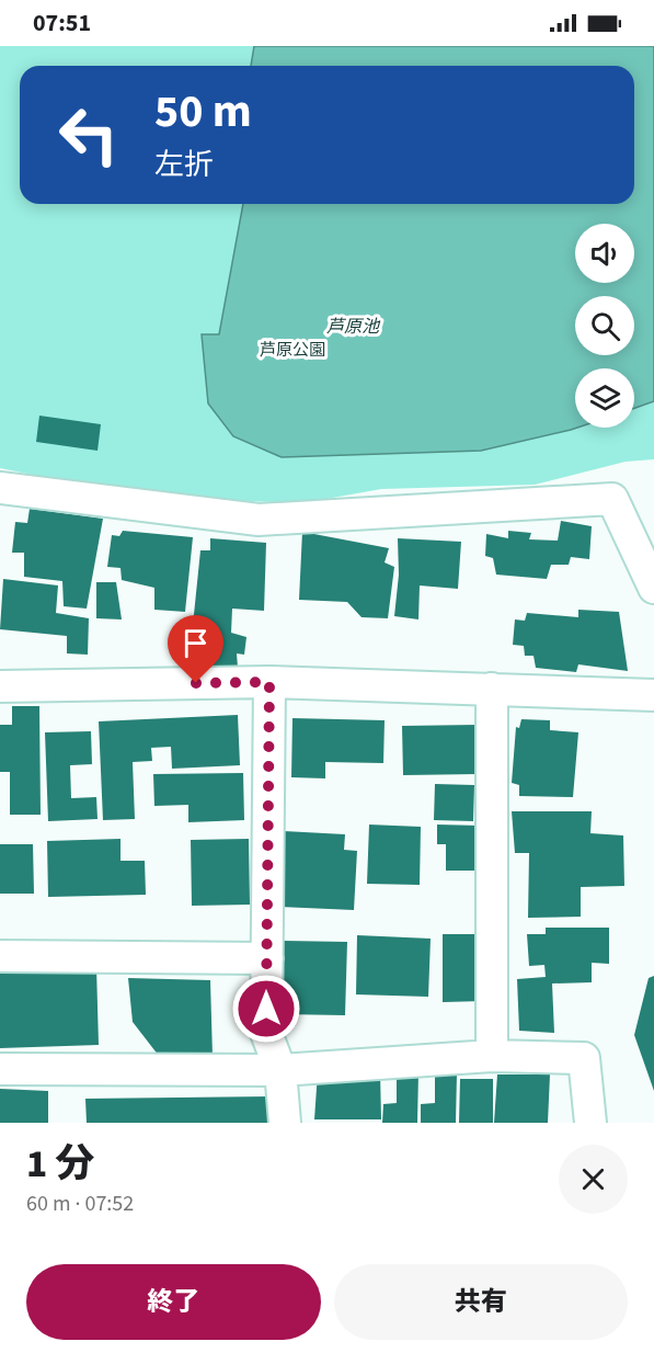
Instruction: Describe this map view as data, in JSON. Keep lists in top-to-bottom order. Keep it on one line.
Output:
{"water":["芦原池"],"parks":["芦原公園"],"page":{"status":"07:51","turn":["50 m","左折"],"heading":["1 分","60 m · 07:52"],"buttons":["終了","共有"]}}
